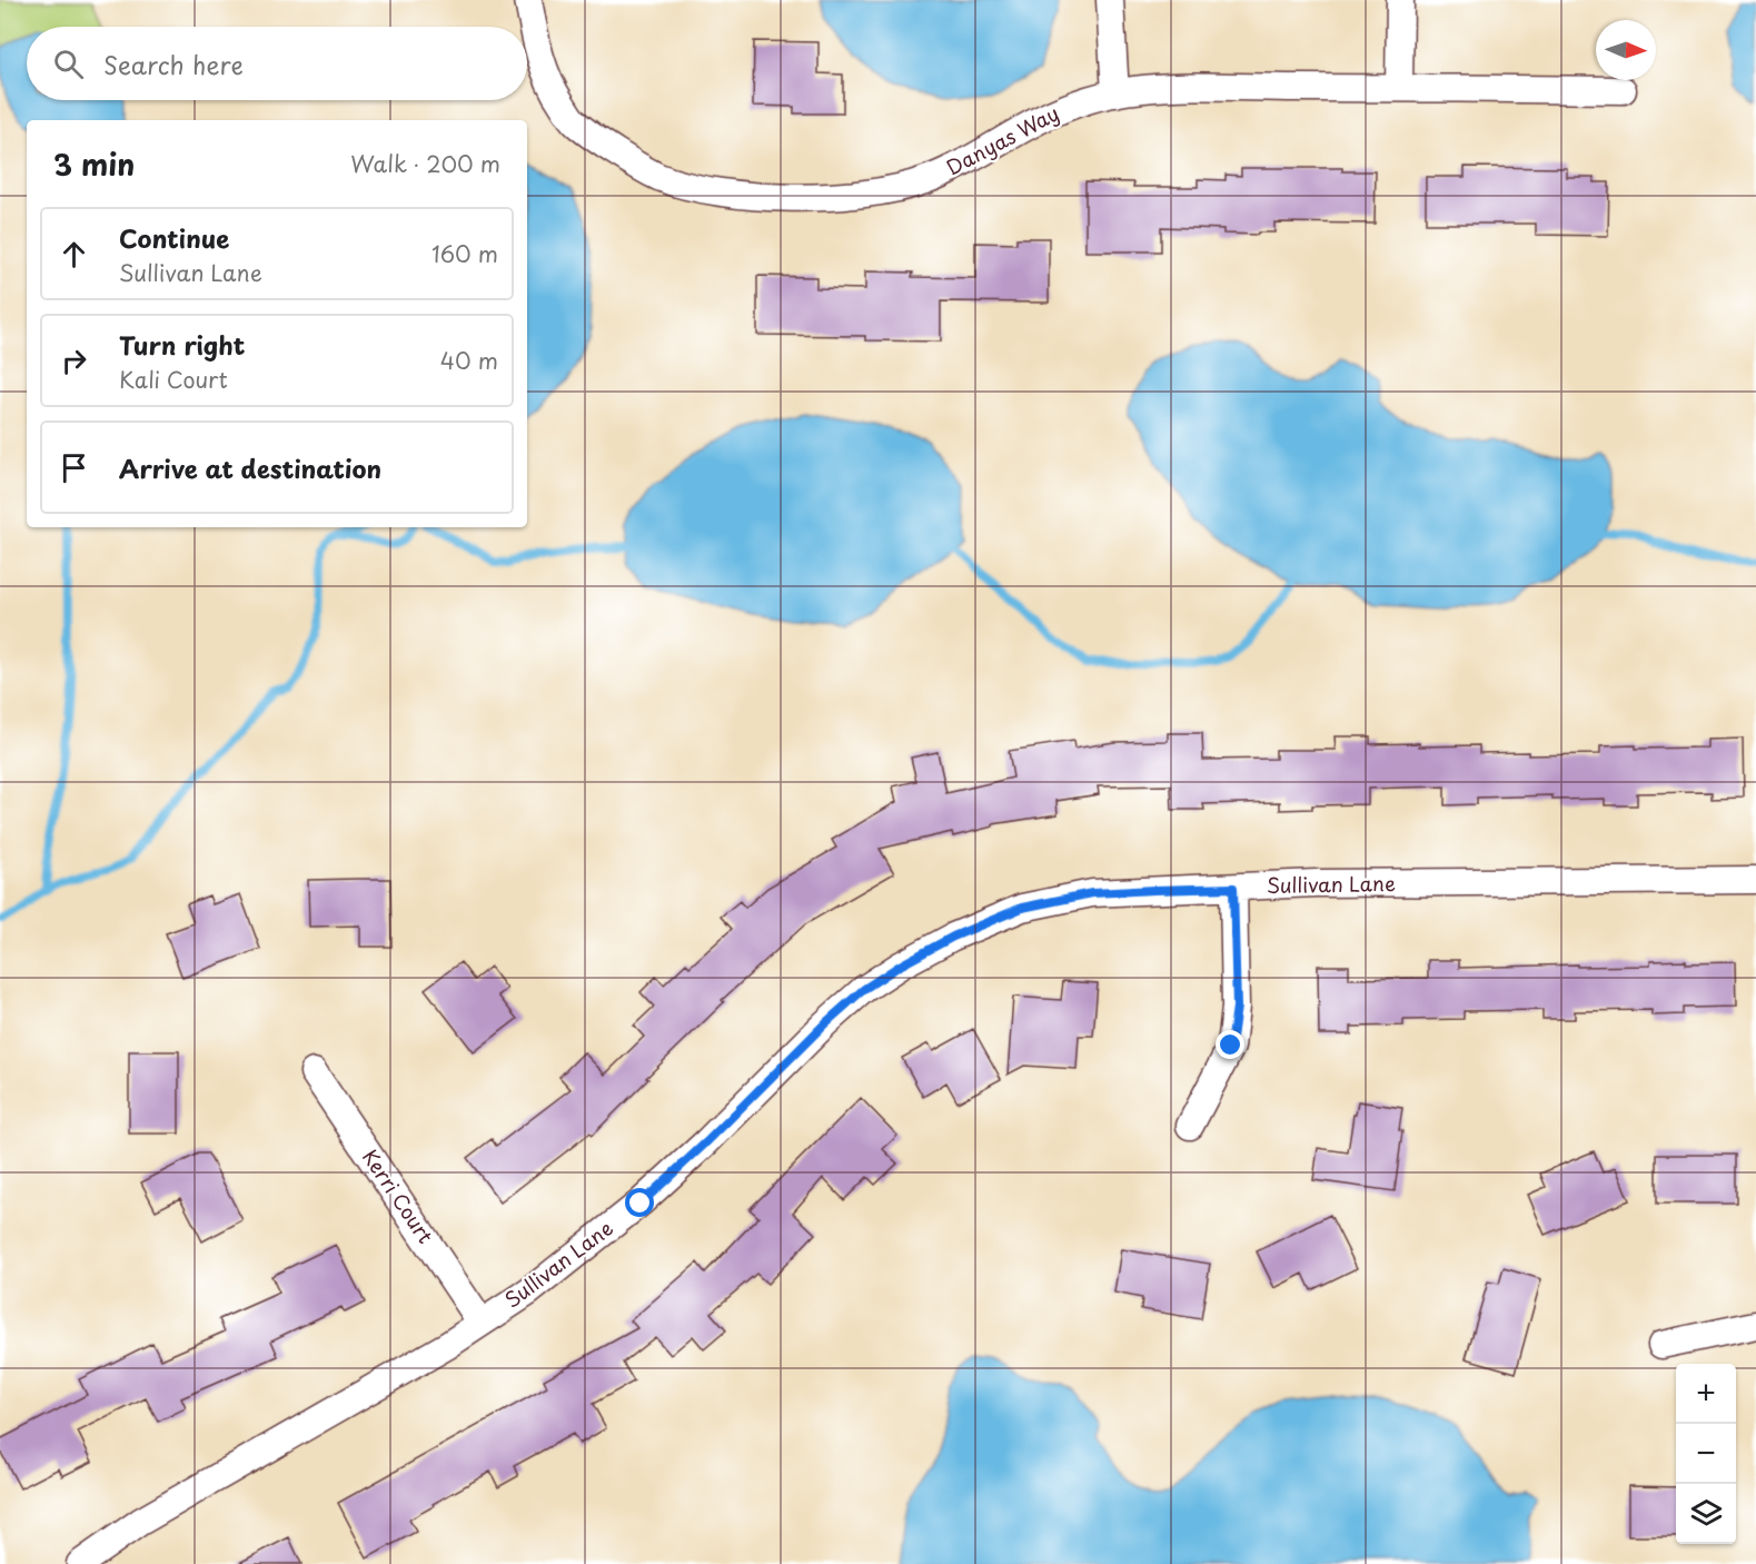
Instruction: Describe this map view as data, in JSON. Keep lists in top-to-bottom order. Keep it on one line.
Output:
{"streets":{"street":["Danyas Way","Sullivan Lane","Kerri Court"]},"crossings":[["Sullivan Lane","Kerri Court"]],"north":"right","page":{"search":"Search here","heading":["3 min","Walk · 200 m"],"list":[["Continue","Sullivan Lane","160 m"],["Turn right","Kali Court","40 m"],"Arrive at destination"],"map_buttons":["+","−"]}}
